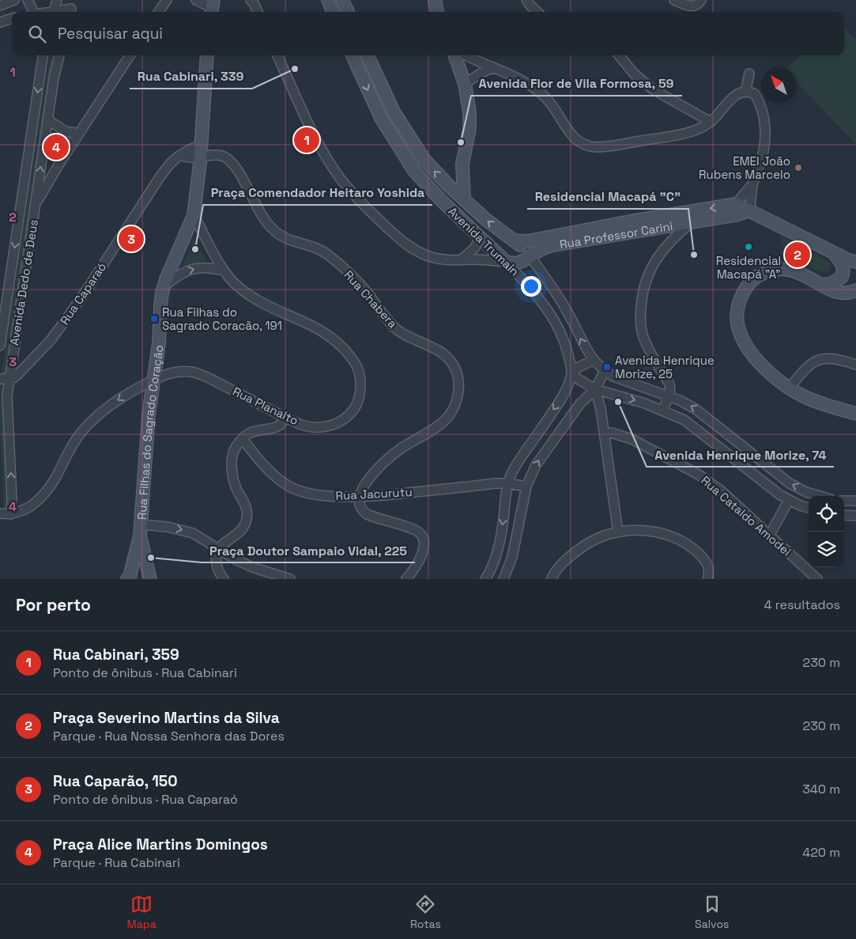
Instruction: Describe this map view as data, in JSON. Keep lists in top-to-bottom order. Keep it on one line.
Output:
{"streets":{"street":["Rua Professor Carini","Avenida Trumain","Avenida Dedo de Deus","Rua Caparaó","Rua Chabera","Rua Planalto","Rua Filhas do Sagrado Coração","Rua Jacurutu","Rua Cataldo Amodei"]},"crossings":[["Rua Professor Carini","Avenida Trumain"],["Avenida Dedo de Deus","Rua Caparaó"],["Avenida Dedo de Deus","Rua Planalto"],["Rua Caparaó","Rua Filhas do Sagrado Coração"],["Rua Chabera","Rua Filhas do Sagrado Coração"],["Rua Chabera","Rua Jacurutu"],["Rua Planalto","Rua Filhas do Sagrado Coração"]],"places":{"other":["Rua Cabinari, 339","Avenida Flor de Vila Formosa, 59","EMEI João Rubens Marcelo","Residencial Macapá \"A\"","Praça Comendador Heitaro Yoshida","Residencial Macapá \"C\"","Avenida Henrique Morize, 74","Praça Doutor Sampaio Vidal, 225"],"transit":["Rua Filhas do Sagrado Coracão, 191","Avenida Henrique Morize, 25"]},"north":"top left","page":{"search":"Pesquisar aqui","pins":["1","4","3","2"],"heading":["Por perto","4 resultados"],"list":[{"mark":"1","name":"Rua Cabinari, 359","note":"Ponto de ônibus · Rua Cabinari","value":"230 m"},{"mark":"2","name":"Praça Severino Martins da Silva","note":"Parque · Rua Nossa Senhora das Dores","value":"230 m"},{"mark":"3","name":"Rua Caparão, 150","note":"Ponto de ônibus · Rua Caparaó","value":"340 m"},{"mark":"4","name":"Praça Alice Martins Domingos","note":"Parque · Rua Cabinari","value":"420 m"}],"nav":["Mapa","Rotas","Salvos"]},"grid":{"rows":["1","2","3","4"]}}
